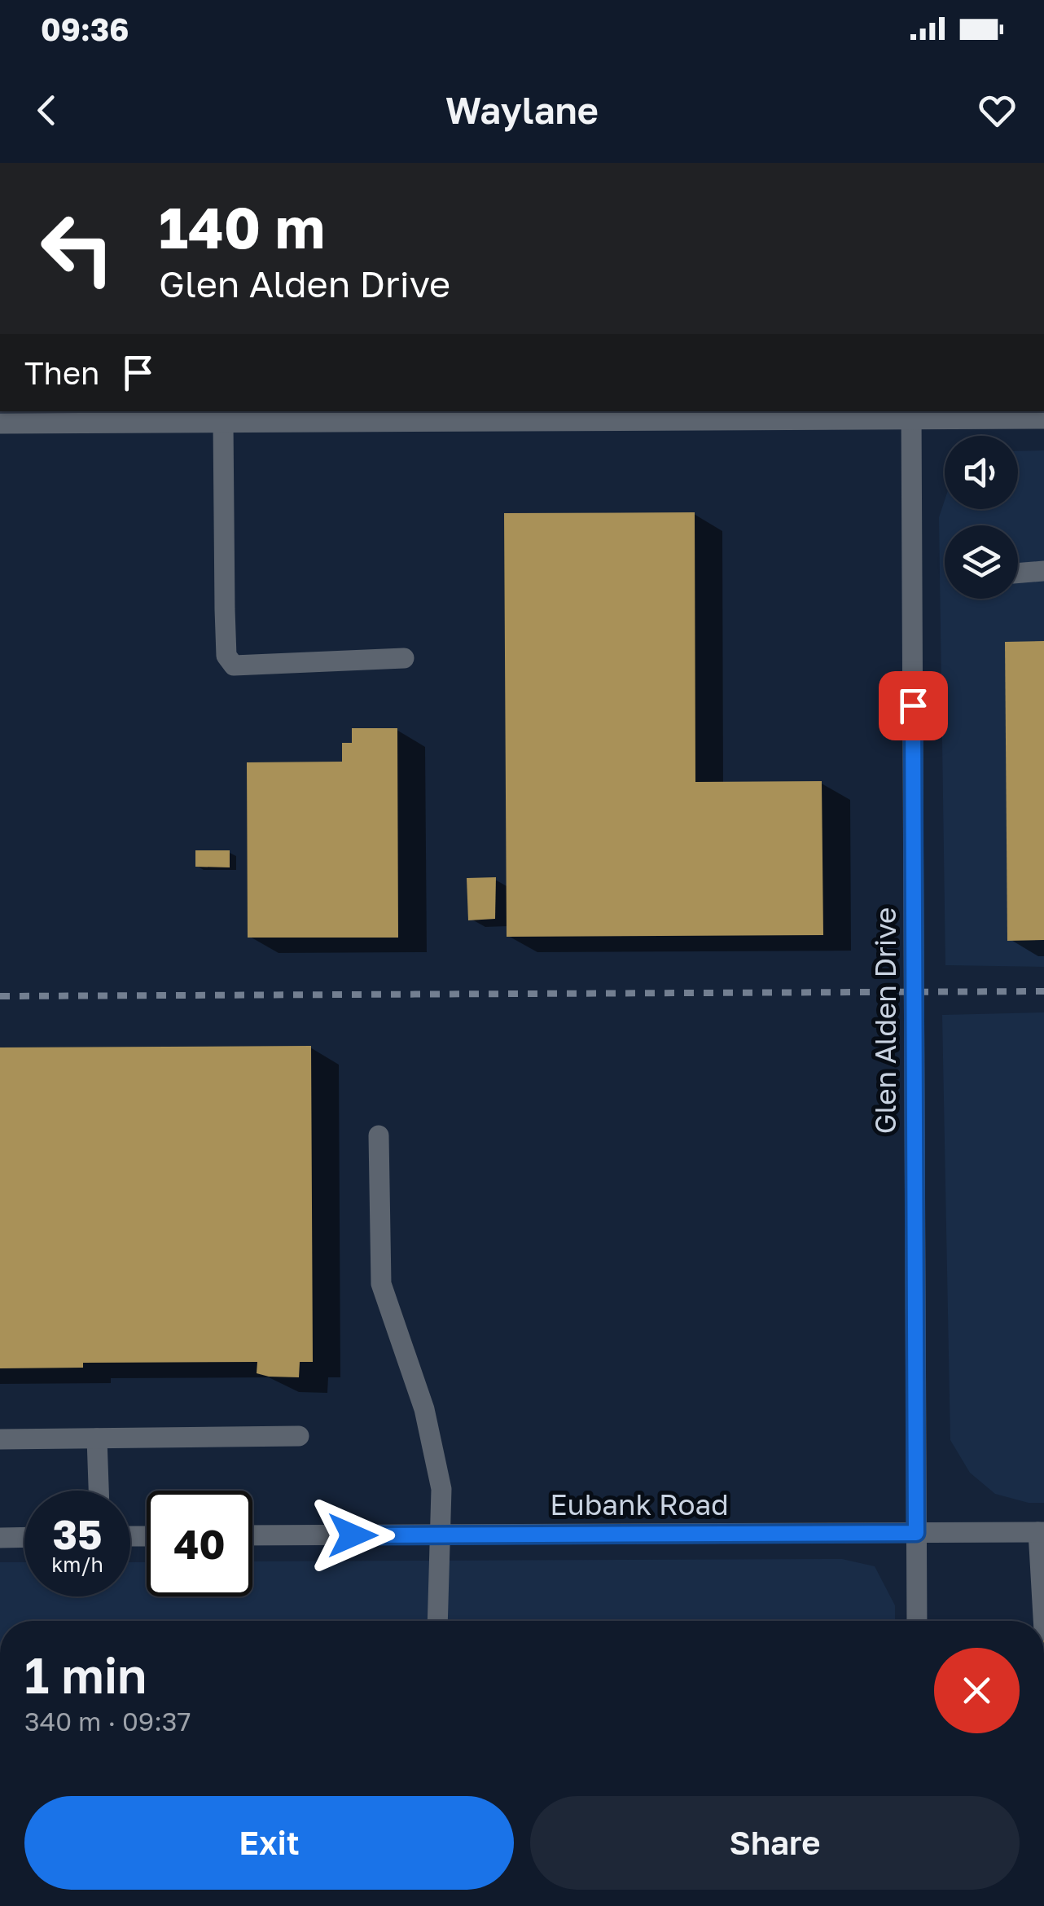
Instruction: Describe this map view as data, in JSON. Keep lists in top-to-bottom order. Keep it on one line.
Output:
{"streets":{"street":["Glen Alden Drive","Eubank Road"]},"crossings":[["Glen Alden Drive","Eubank Road"]],"page":{"status":"09:36","header":"Waylane","turn":["140 m","Glen Alden Drive"],"then":"Then","speed":"35 km/h","limit":"40","heading":["1 min","340 m · 09:37"],"buttons":["Exit","Share"]}}
